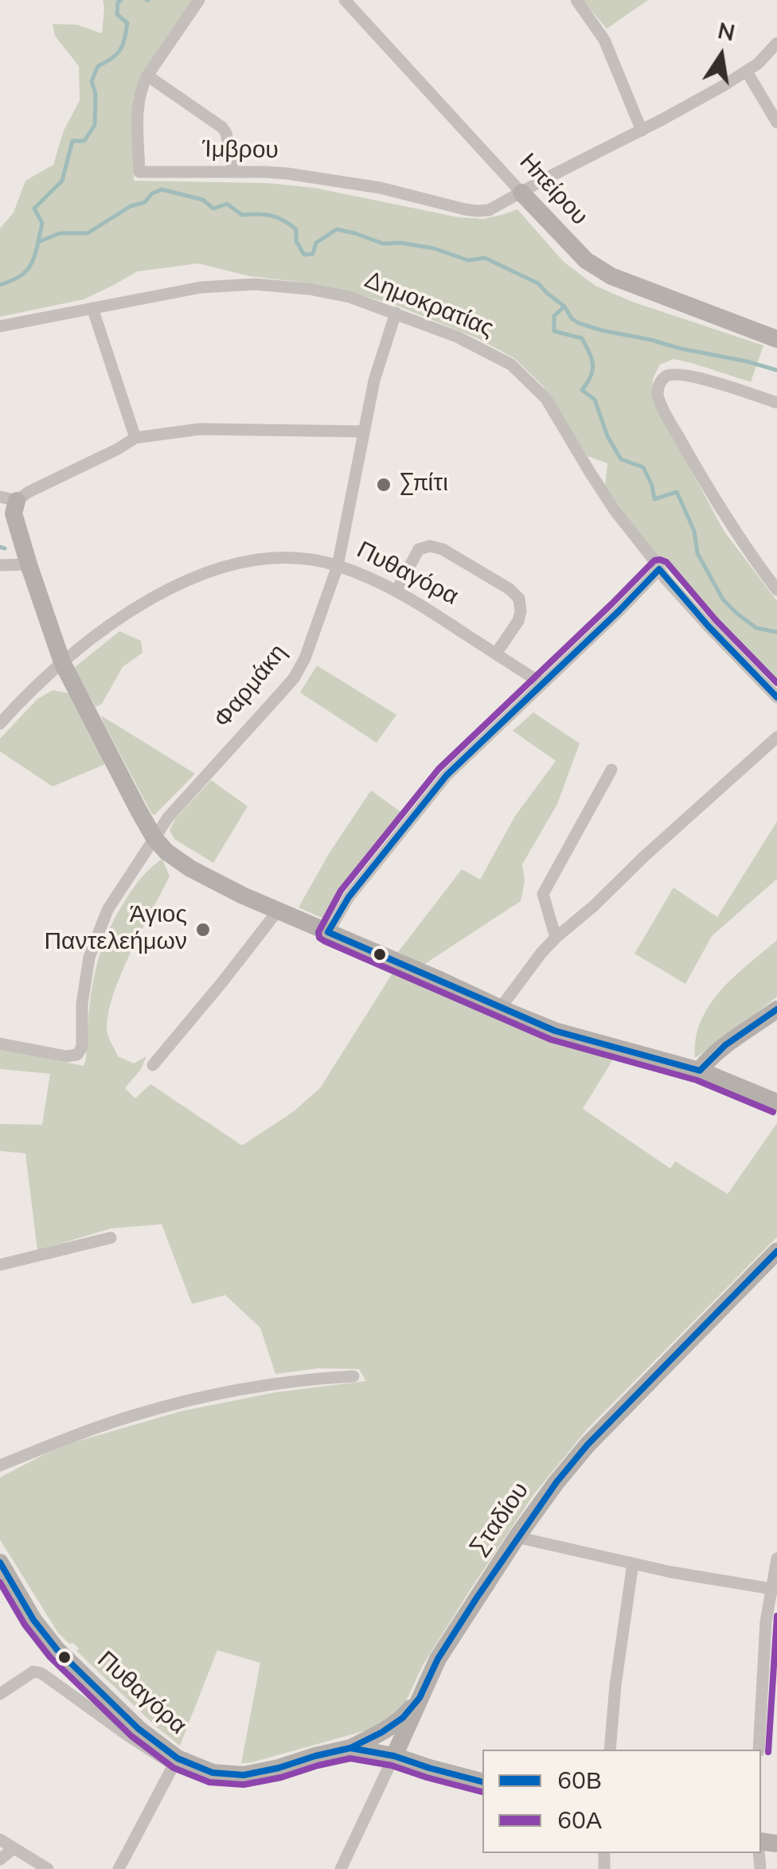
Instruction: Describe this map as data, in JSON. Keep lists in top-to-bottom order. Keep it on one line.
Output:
{"streets":{"street":["Ίμβρου","Ηπείρου","Δημοκρατίας","Πυθαγόρα","Φαρμάκη","Σταδίου"]},"crossings":[["Ίμβρου","Ηπείρου"],["Δημοκρατίας","Φαρμάκη"],["Πυθαγόρα","Φαρμάκη"],["Πυθαγόρα","Σταδίου"]],"places":["Σπίτι","Άγιος Παντελεήμων"],"lines":["transit line 60Α","transit line 60Β"],"legend":["60Β","60Α"],"north":"top"}
